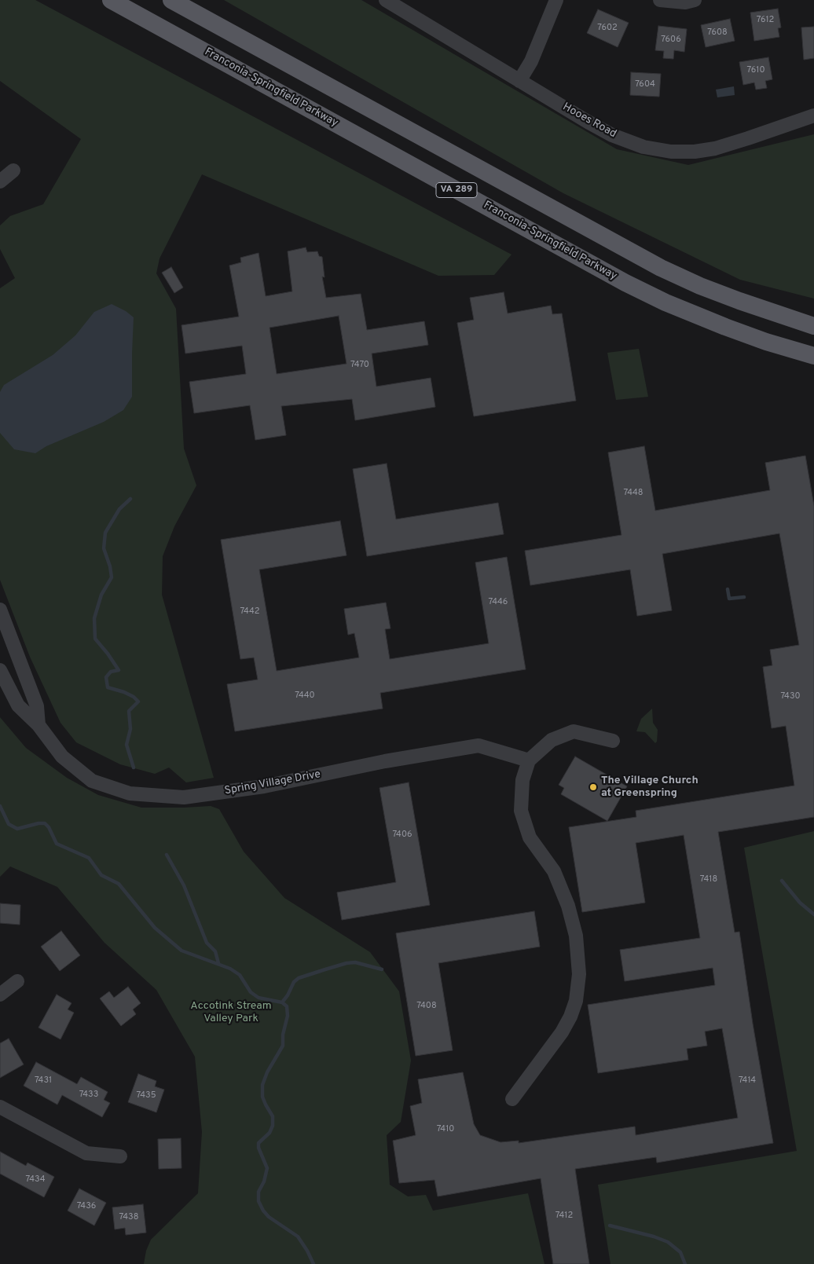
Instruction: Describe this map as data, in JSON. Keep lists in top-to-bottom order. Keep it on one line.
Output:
{"streets":{"main road":["Franconia-Springfield Parkway","VA 289"],"street":["Hooes Road","Spring Village Drive"]},"parks":["Accotink Stream Valley Park"],"places":["The Village Church at Greenspring"],"house_numbers":["7612","7602","7608","7606","7610","7604","7470","7448","7446","7442","7440","7430","7406","7418","7408","7431","7414","7433","7435","7410","7434","7436","7412","7438"]}
